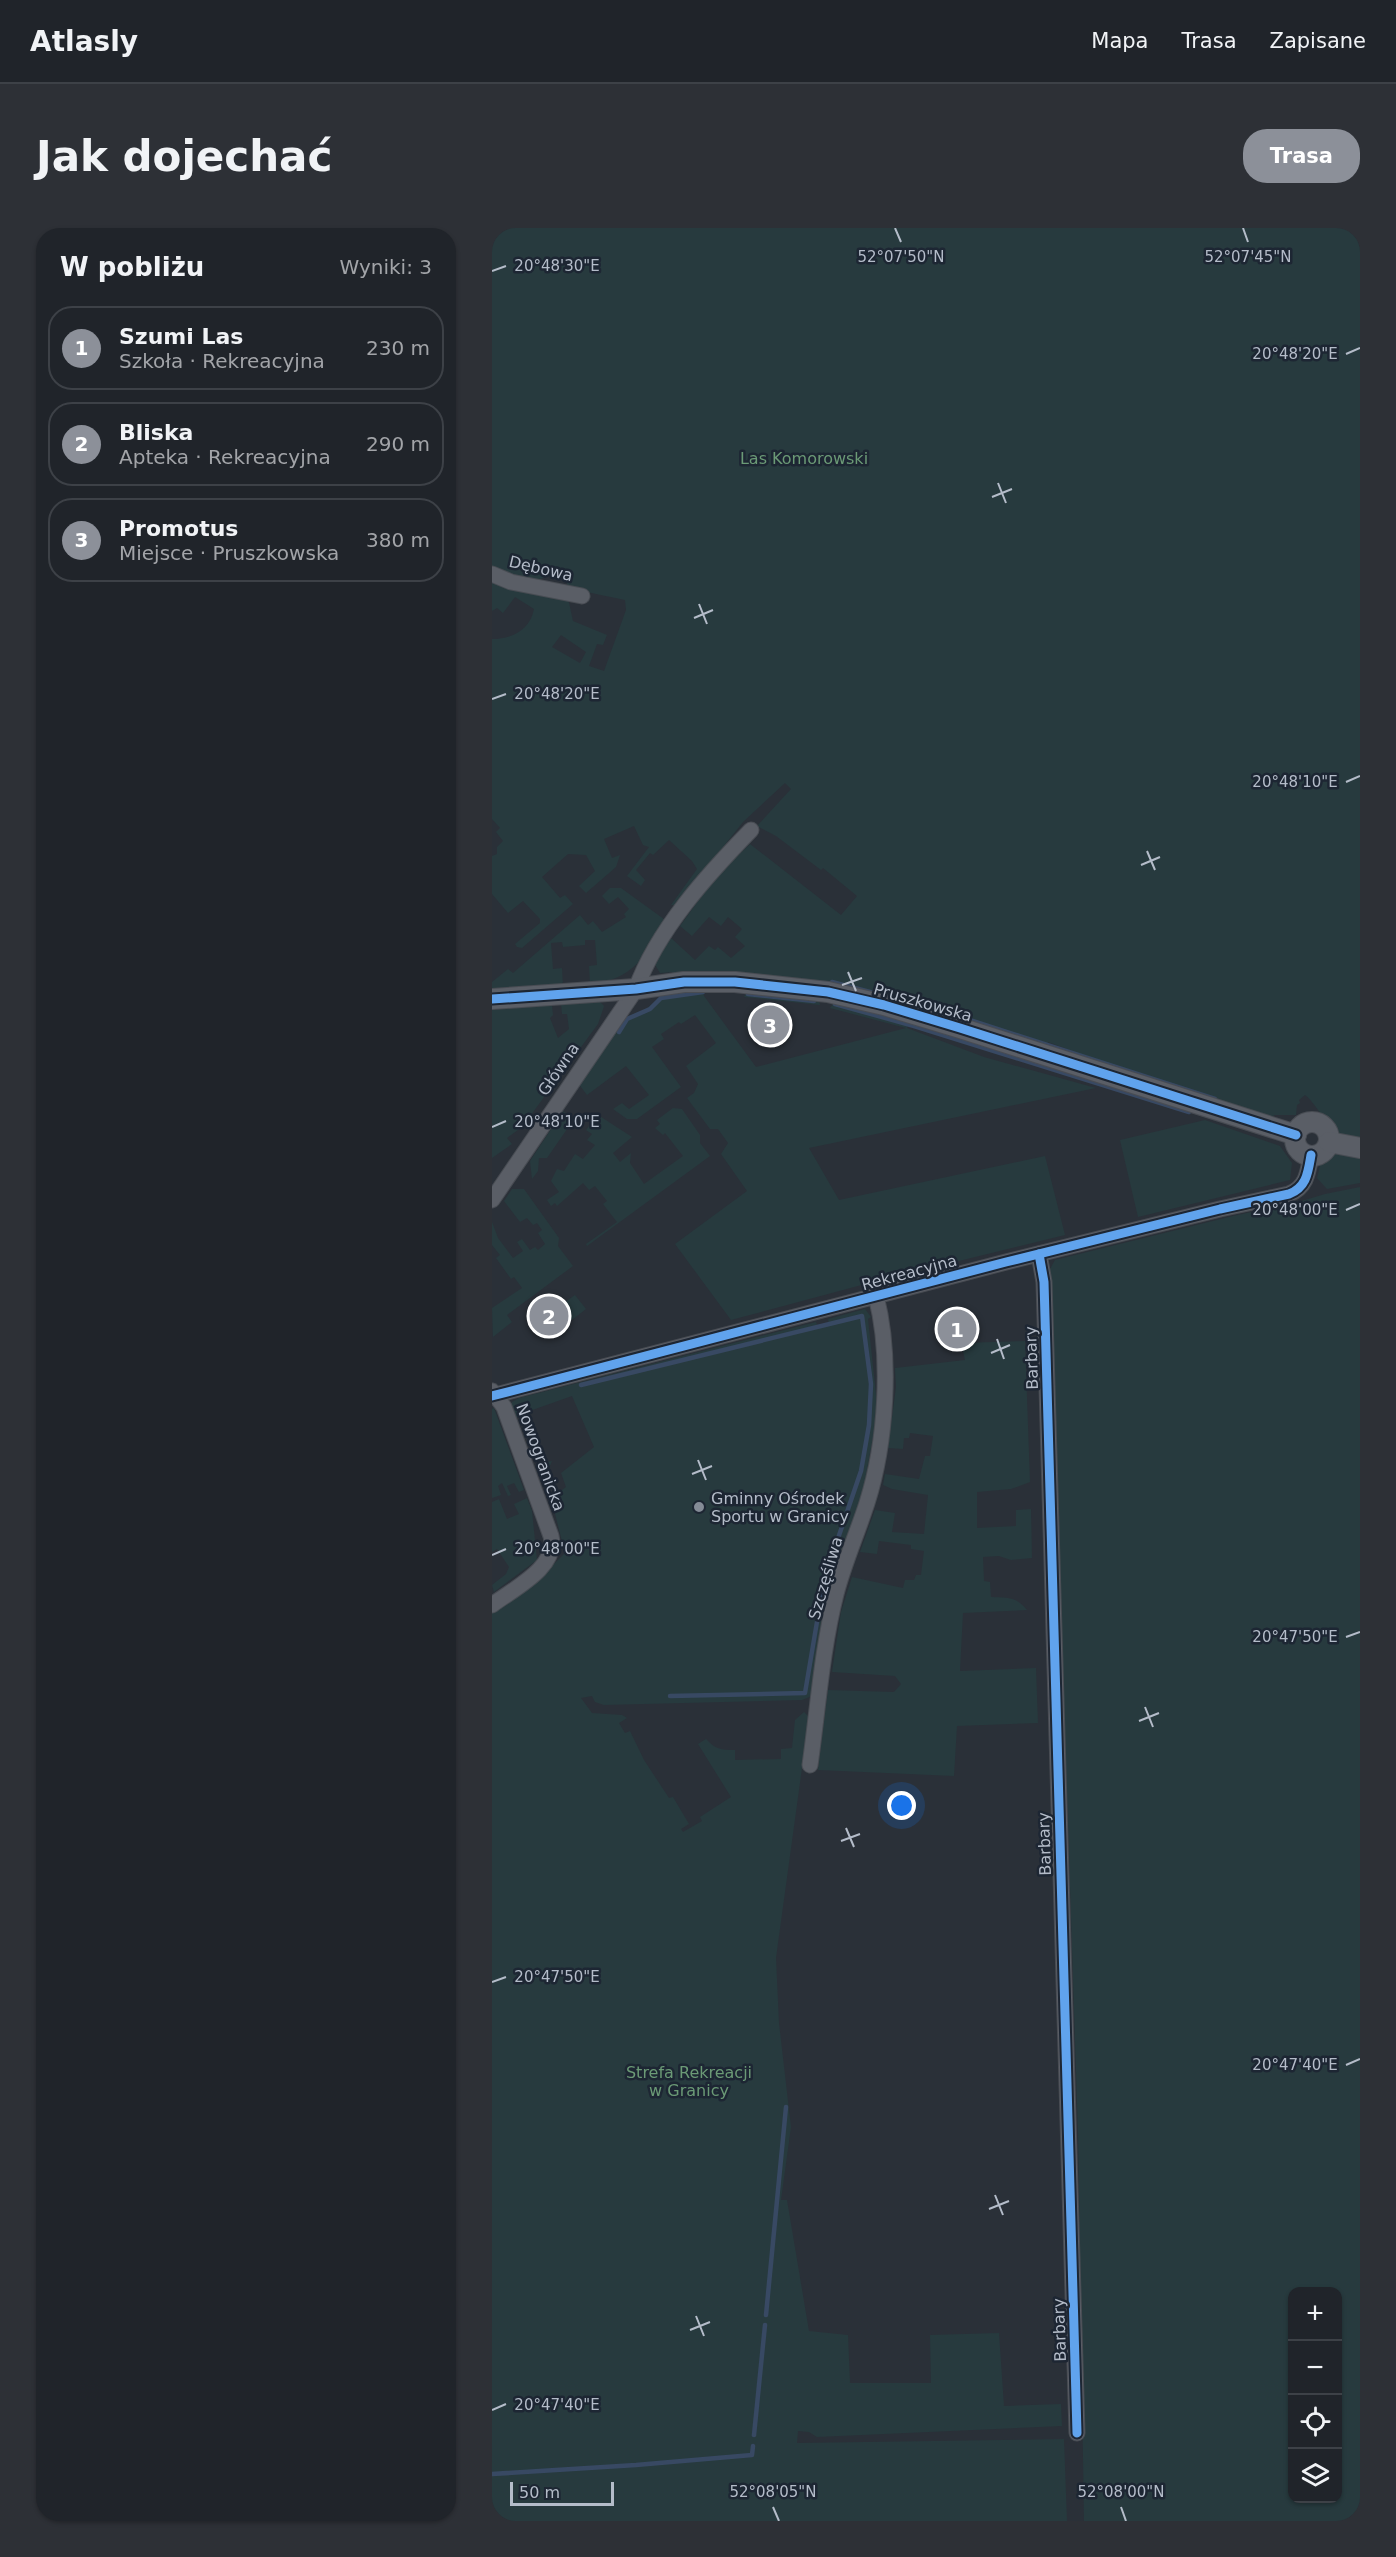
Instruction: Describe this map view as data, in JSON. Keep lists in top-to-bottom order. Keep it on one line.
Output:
{"streets":{"street":["Dębowa","Pruszkowska","Główna","Rekreacyjna","Barbary","Nowogranicka","Szczęśliwa"]},"crossings":[["Pruszkowska","Główna"],["Pruszkowska","Rekreacyjna"],["Rekreacyjna","Barbary"],["Rekreacyjna","Nowogranicka"],["Rekreacyjna","Szczęśliwa"]],"parks":["Las Komorowski","Strefa Rekreacji w Granicy"],"places":["Gminny Ośrodek Sportu w Granicy"],"scale_bar":"50 m","page":{"header":"Atlasly","nav":["Mapa","Trasa","Zapisane"],"buttons":"Trasa","title":"Jak dojechać","heading":["W pobliżu","Wyniki: 3"],"list":[{"mark":"1","name":"Szumi Las","note":"Szkoła · Rekreacyjna","value":"230 m"},{"mark":"2","name":"Bliska","note":"Apteka · Rekreacyjna","value":"290 m"},{"mark":"3","name":"Promotus","note":"Miejsce · Pruszkowska","value":"380 m"}],"pins":["3","2","1"],"map_buttons":["+","−"],"scale":"50 m"},"coordinates":["52°07'50\"N","52°07'45\"N","20°48'30\"E","20°48'20\"E","20°48'10\"E","20°48'00\"E","20°47'50\"E","20°47'40\"E","52°08'05\"N","52°08'00\"N"]}
